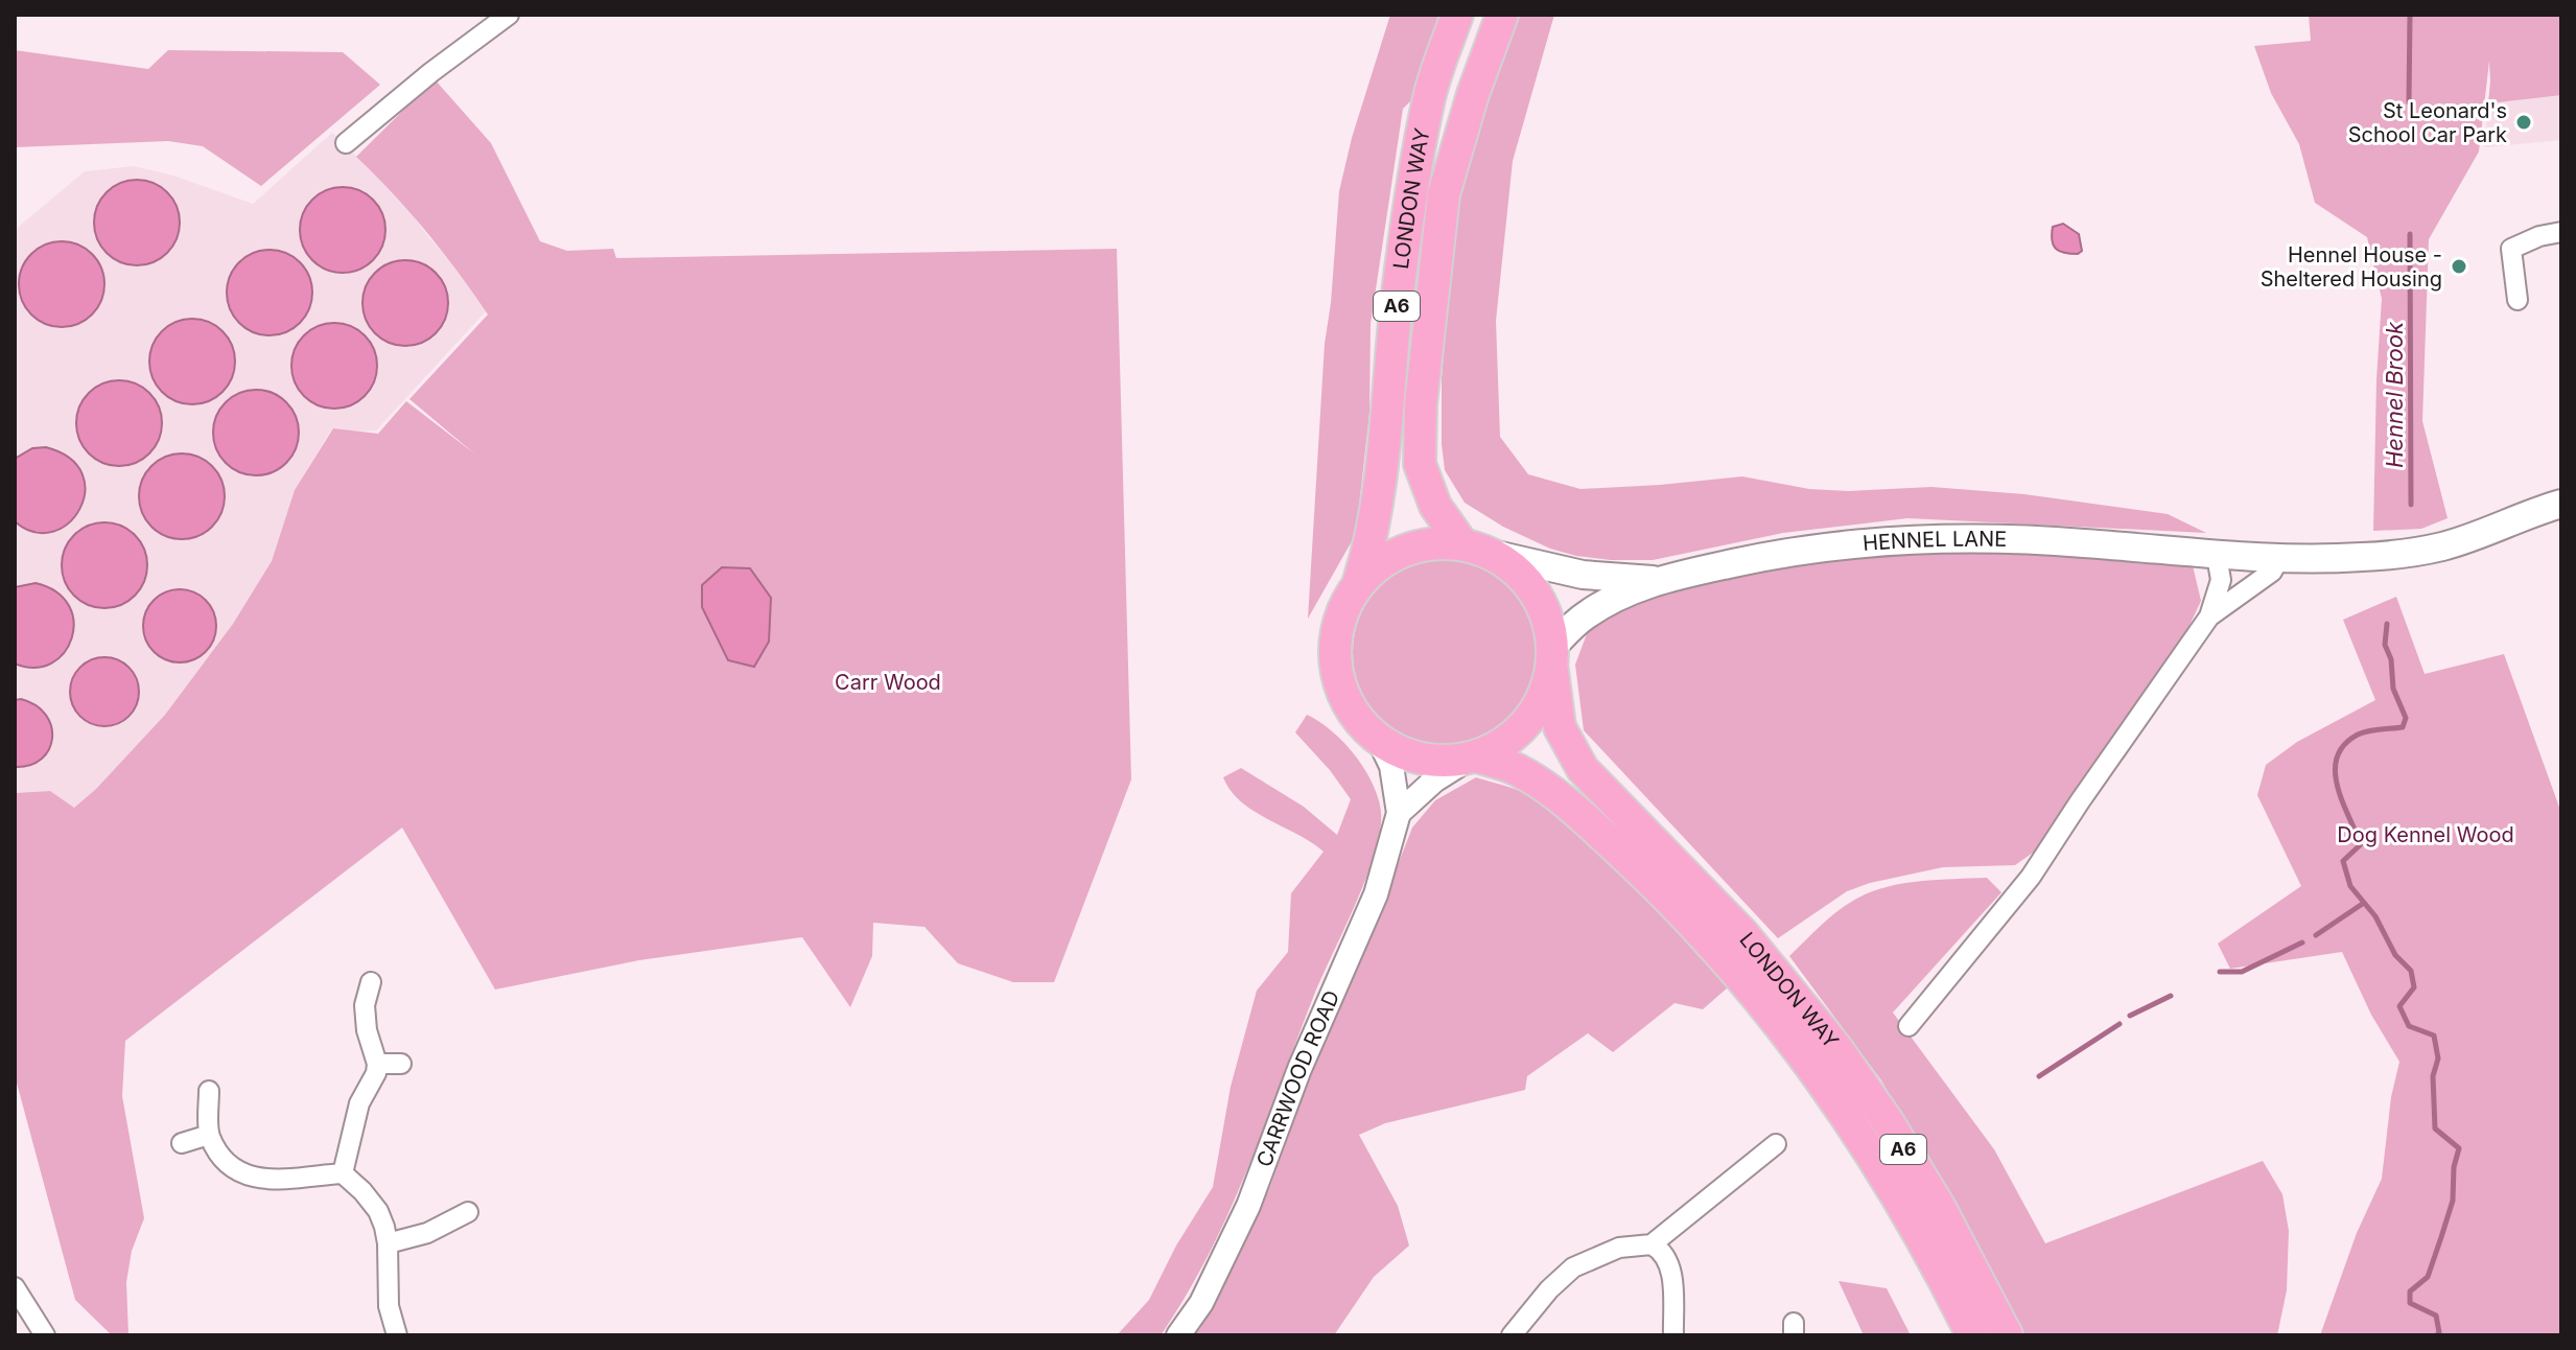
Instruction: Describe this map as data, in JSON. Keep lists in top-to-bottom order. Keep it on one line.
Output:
{"streets":{"highway":["LONDON WAY","A6"],"main road":["HENNEL LANE"],"street":["CARRWOOD ROAD"]},"crossings":[["LONDON WAY","A6"],["LONDON WAY","HENNEL LANE"],["LONDON WAY","CARRWOOD ROAD"],["A6","HENNEL LANE"],["A6","CARRWOOD ROAD"],["HENNEL LANE","CARRWOOD ROAD"]],"water":["Hennel Brook"],"parks":["Carr Wood","Dog Kennel Wood"],"places":["St Leonard's School Car Park","Hennel House - Sheltered Housing"]}
